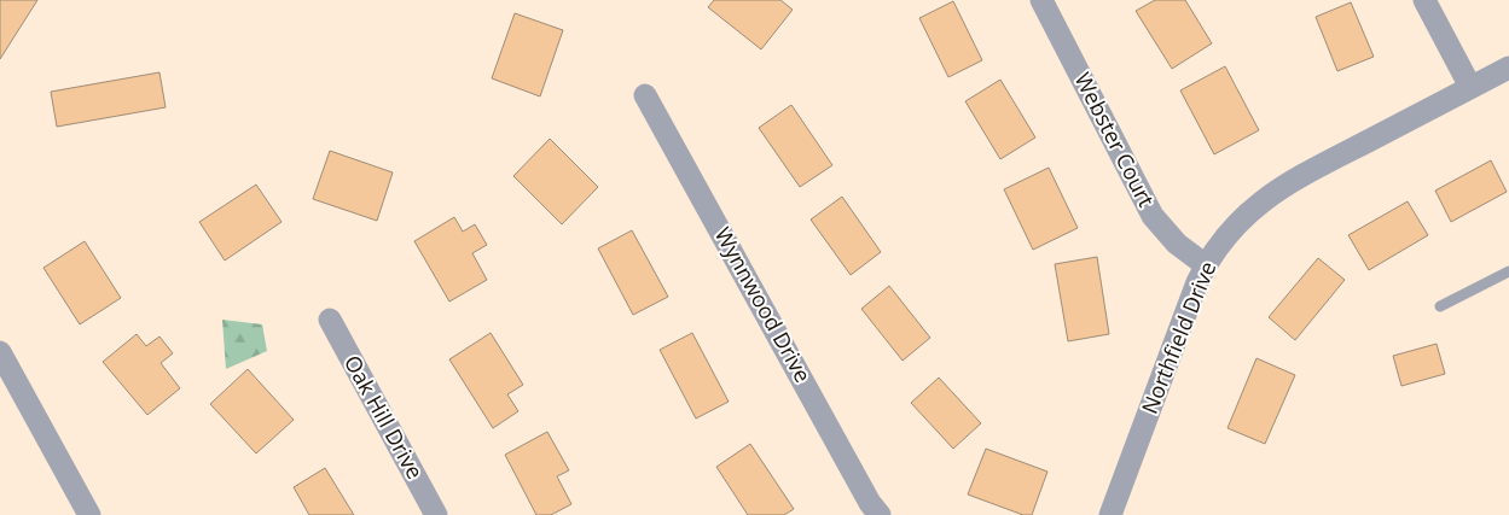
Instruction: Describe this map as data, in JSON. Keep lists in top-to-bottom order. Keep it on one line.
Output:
{"streets":{"street":["Webster Court","Wynnwood Drive","Northfield Drive","Oak Hill Drive"]},"crossings":[["Webster Court","Northfield Drive"]]}
